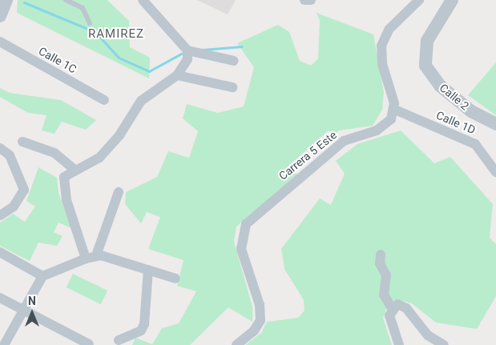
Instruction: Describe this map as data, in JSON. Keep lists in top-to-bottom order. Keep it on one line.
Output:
{"streets":{"street":["Calle 1C","Calle 2","Calle 1D","Carrera 5 Este"]},"crossings":[["Calle 1D","Carrera 5 Este"]],"districts":["RAMIREZ"],"north":"top"}
